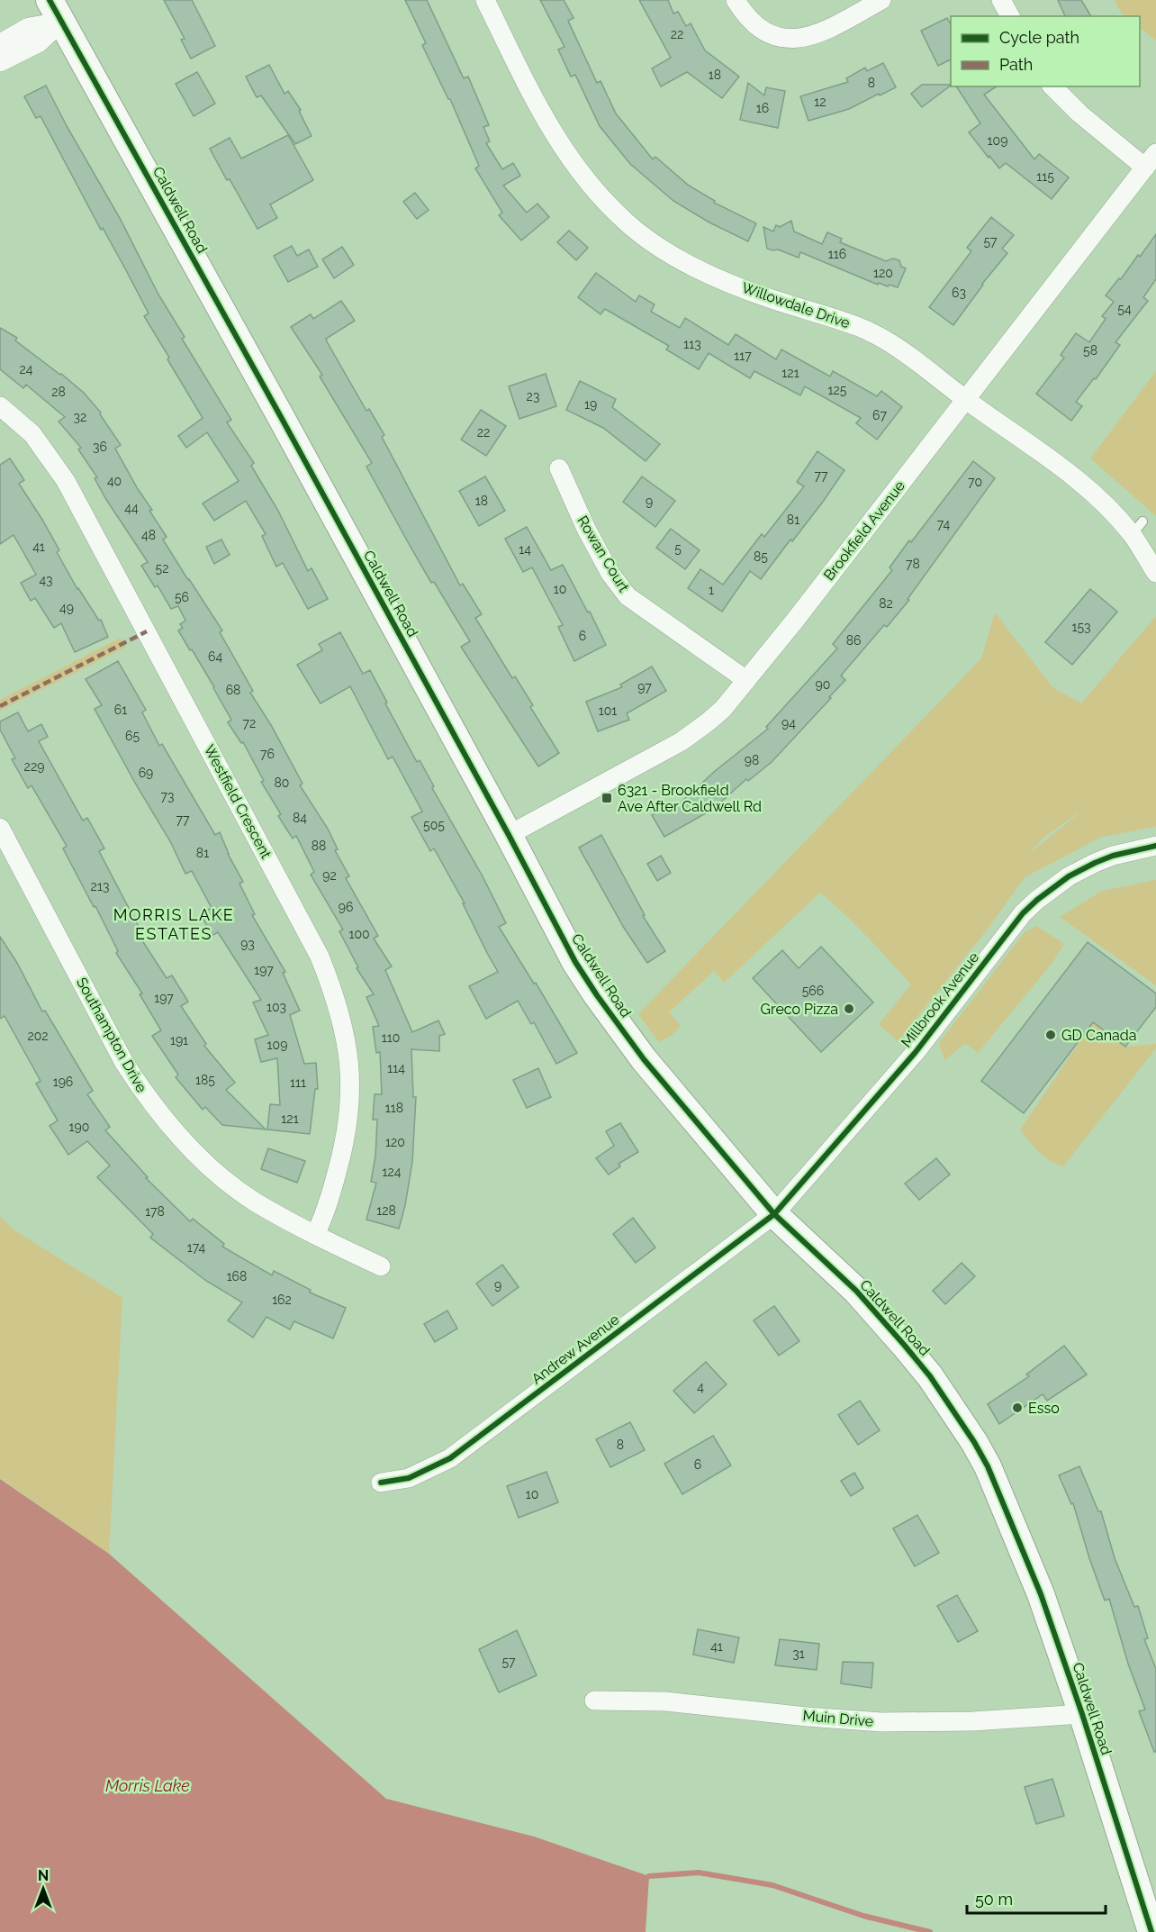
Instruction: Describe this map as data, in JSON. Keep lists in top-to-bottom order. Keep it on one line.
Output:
{"streets":{"street":["Caldwell Road","Willowdale Drive","Brookfield Avenue","Rowan Court","Westfield Crescent","Millbrook Avenue","Southampton Drive","Andrew Avenue","Muin Drive"]},"crossings":[["Caldwell Road","Brookfield Avenue"],["Caldwell Road","Millbrook Avenue"],["Caldwell Road","Andrew Avenue"],["Caldwell Road","Muin Drive"],["Willowdale Drive","Brookfield Avenue"],["Brookfield Avenue","Rowan Court"],["Westfield Crescent","Southampton Drive"],["Millbrook Avenue","Andrew Avenue"]],"districts":["MORRIS LAKE ESTATES"],"water":["Morris Lake"],"places":{"transit":["6321 - Brookfield Ave After Caldwell Rd"],"other":["Greco Pizza","GD Canada","Esso"]},"house_numbers":["22","18","8","12","16","109","115","57","116","120","63","54","113","58","117","24","121","125","28","23","19","67","32","22","36","77","40","70","18","9","44","81","74","48","41","5","14","85","78","52","43","10","1","56","82","49","153","6","86","64","90","97","68","61","101","72","94","65","76","98","229","69","80","73","84","77","505","88","81","92","213","96","100","93","197","566","197","103","202","110","191","109","114","185","196","111","118","121","190","120","124","128","178","174","168","9","162","4","8","6","10","41","31","57"],"legend":["Cycle path","Path"],"scale_bar":"50 m","north":"top"}
